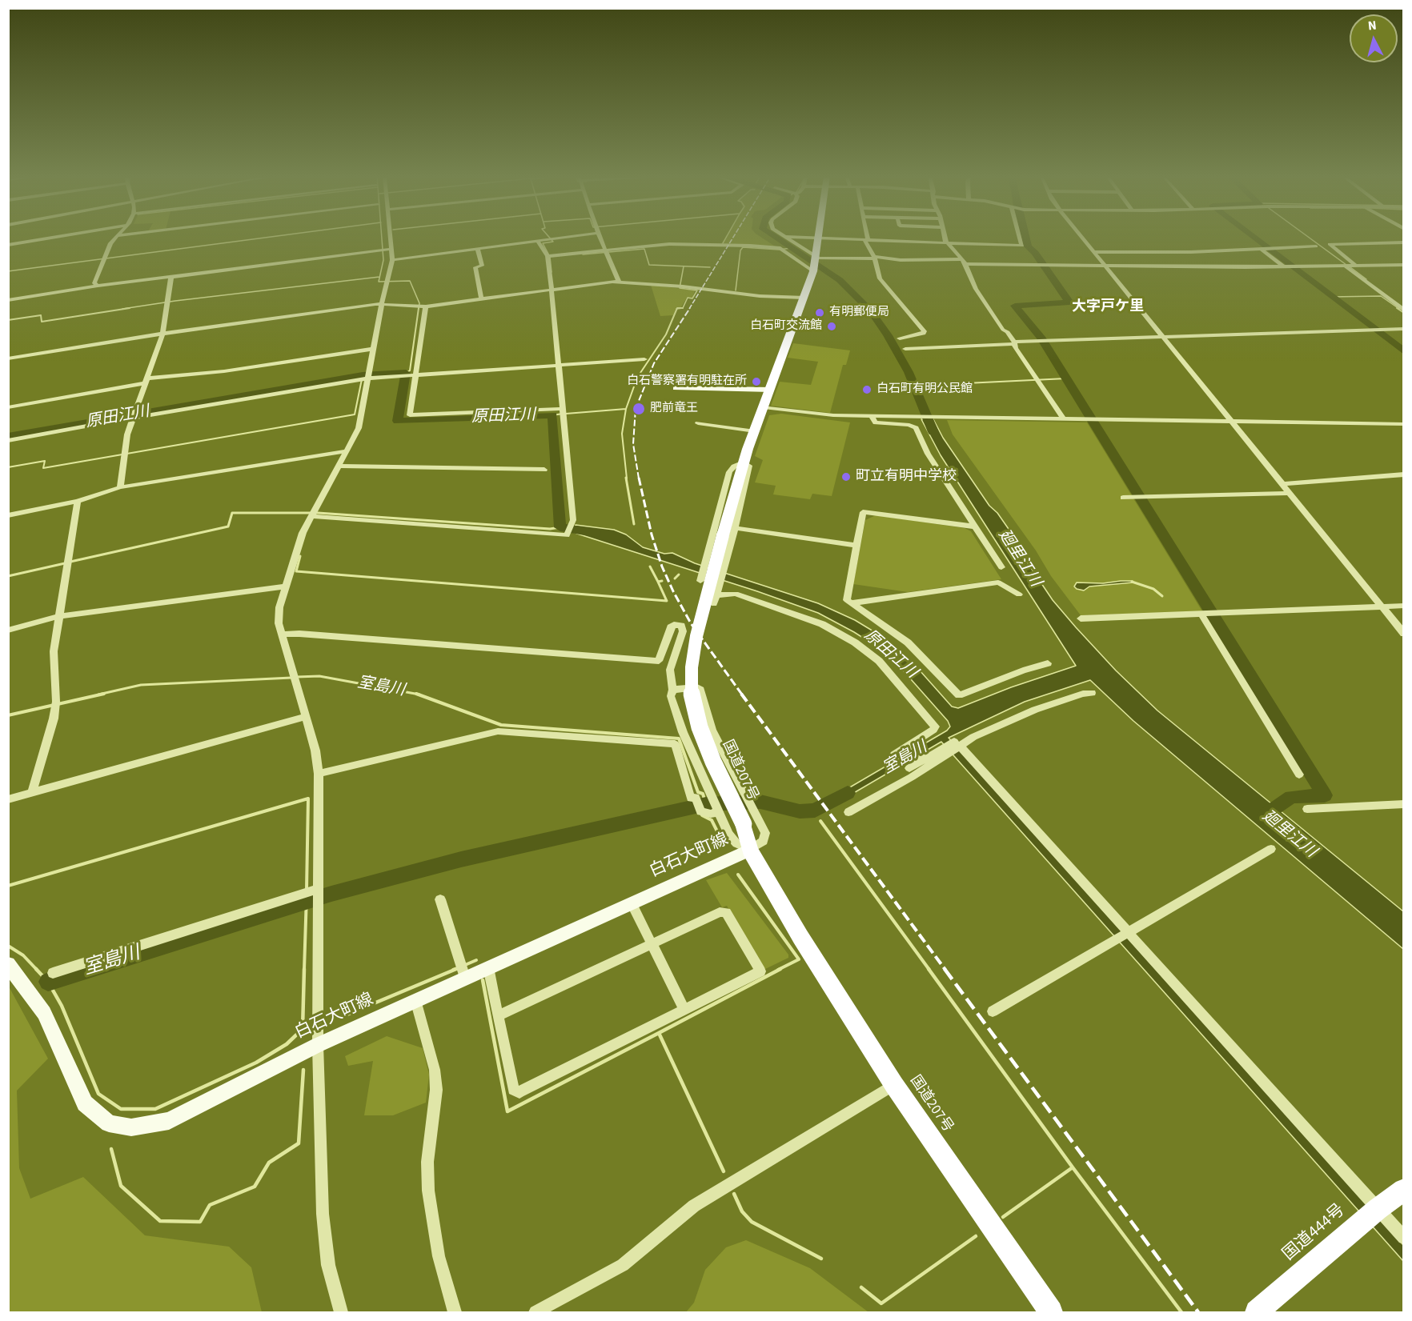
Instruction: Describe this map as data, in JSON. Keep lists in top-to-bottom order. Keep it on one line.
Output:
{"streets":{"highway":["国道207号","国道444号"],"main road":["白石大町線"]},"crossings":[["国道207号","白石大町線"]],"districts":["大字戸ケ里"],"water":["原田江川","廻里江川","室島川"],"places":["有明郵便局","白石町交流館","白石警察署有明駐在所","白石町有明公民館","肥前竜王","町立有明中学校"],"north":"top"}
